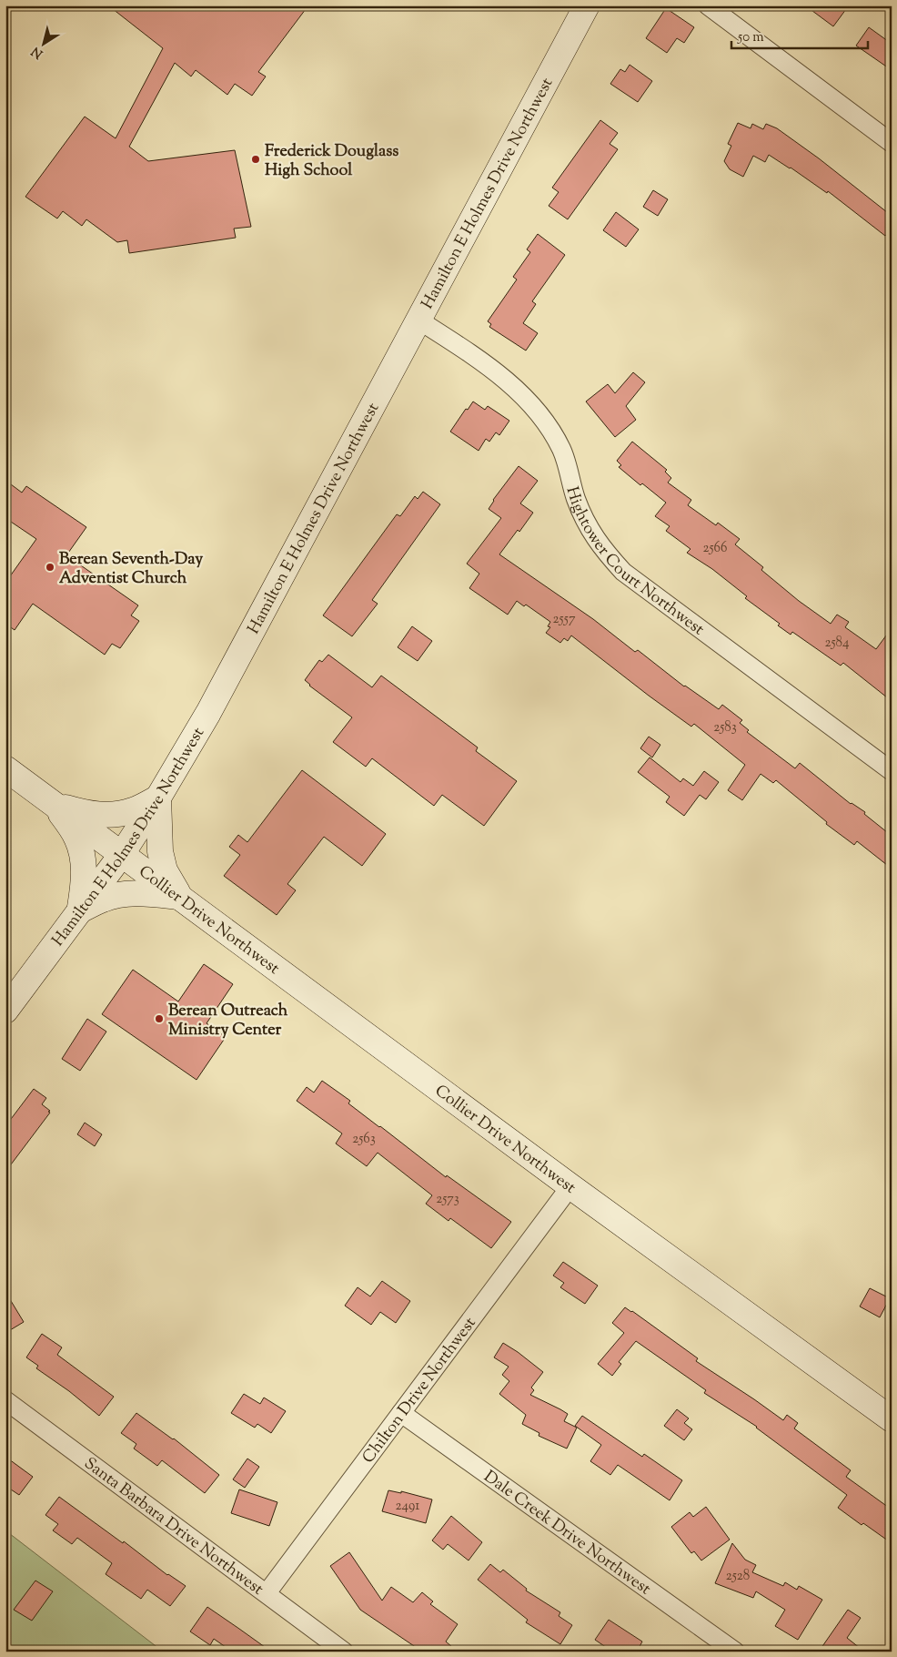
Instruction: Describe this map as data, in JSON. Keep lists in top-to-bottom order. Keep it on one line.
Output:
{"streets":{"main road":["Hamilton E Holmes Drive Northwest","Collier Drive Northwest"],"street":["Hightower Court Northwest","Chilton Drive Northwest","Santa Barbara Drive Northwest","Dale Creek Drive Northwest"]},"crossings":[["Hamilton E Holmes Drive Northwest","Hightower Court Northwest"],["Hamilton E Holmes Drive Northwest","Collier Drive Northwest"],["Collier Drive Northwest","Chilton Drive Northwest"],["Chilton Drive Northwest","Santa Barbara Drive Northwest"],["Chilton Drive Northwest","Dale Creek Drive Northwest"]],"places":["Frederick Douglass High School","Berean Seventh-Day Adventist Church","Berean Outreach Ministry Center"],"house_numbers":["2566","2557","2584","2583","2563","2573","2491","2528"],"scale_bar":"50 m","north":"bottom left"}
